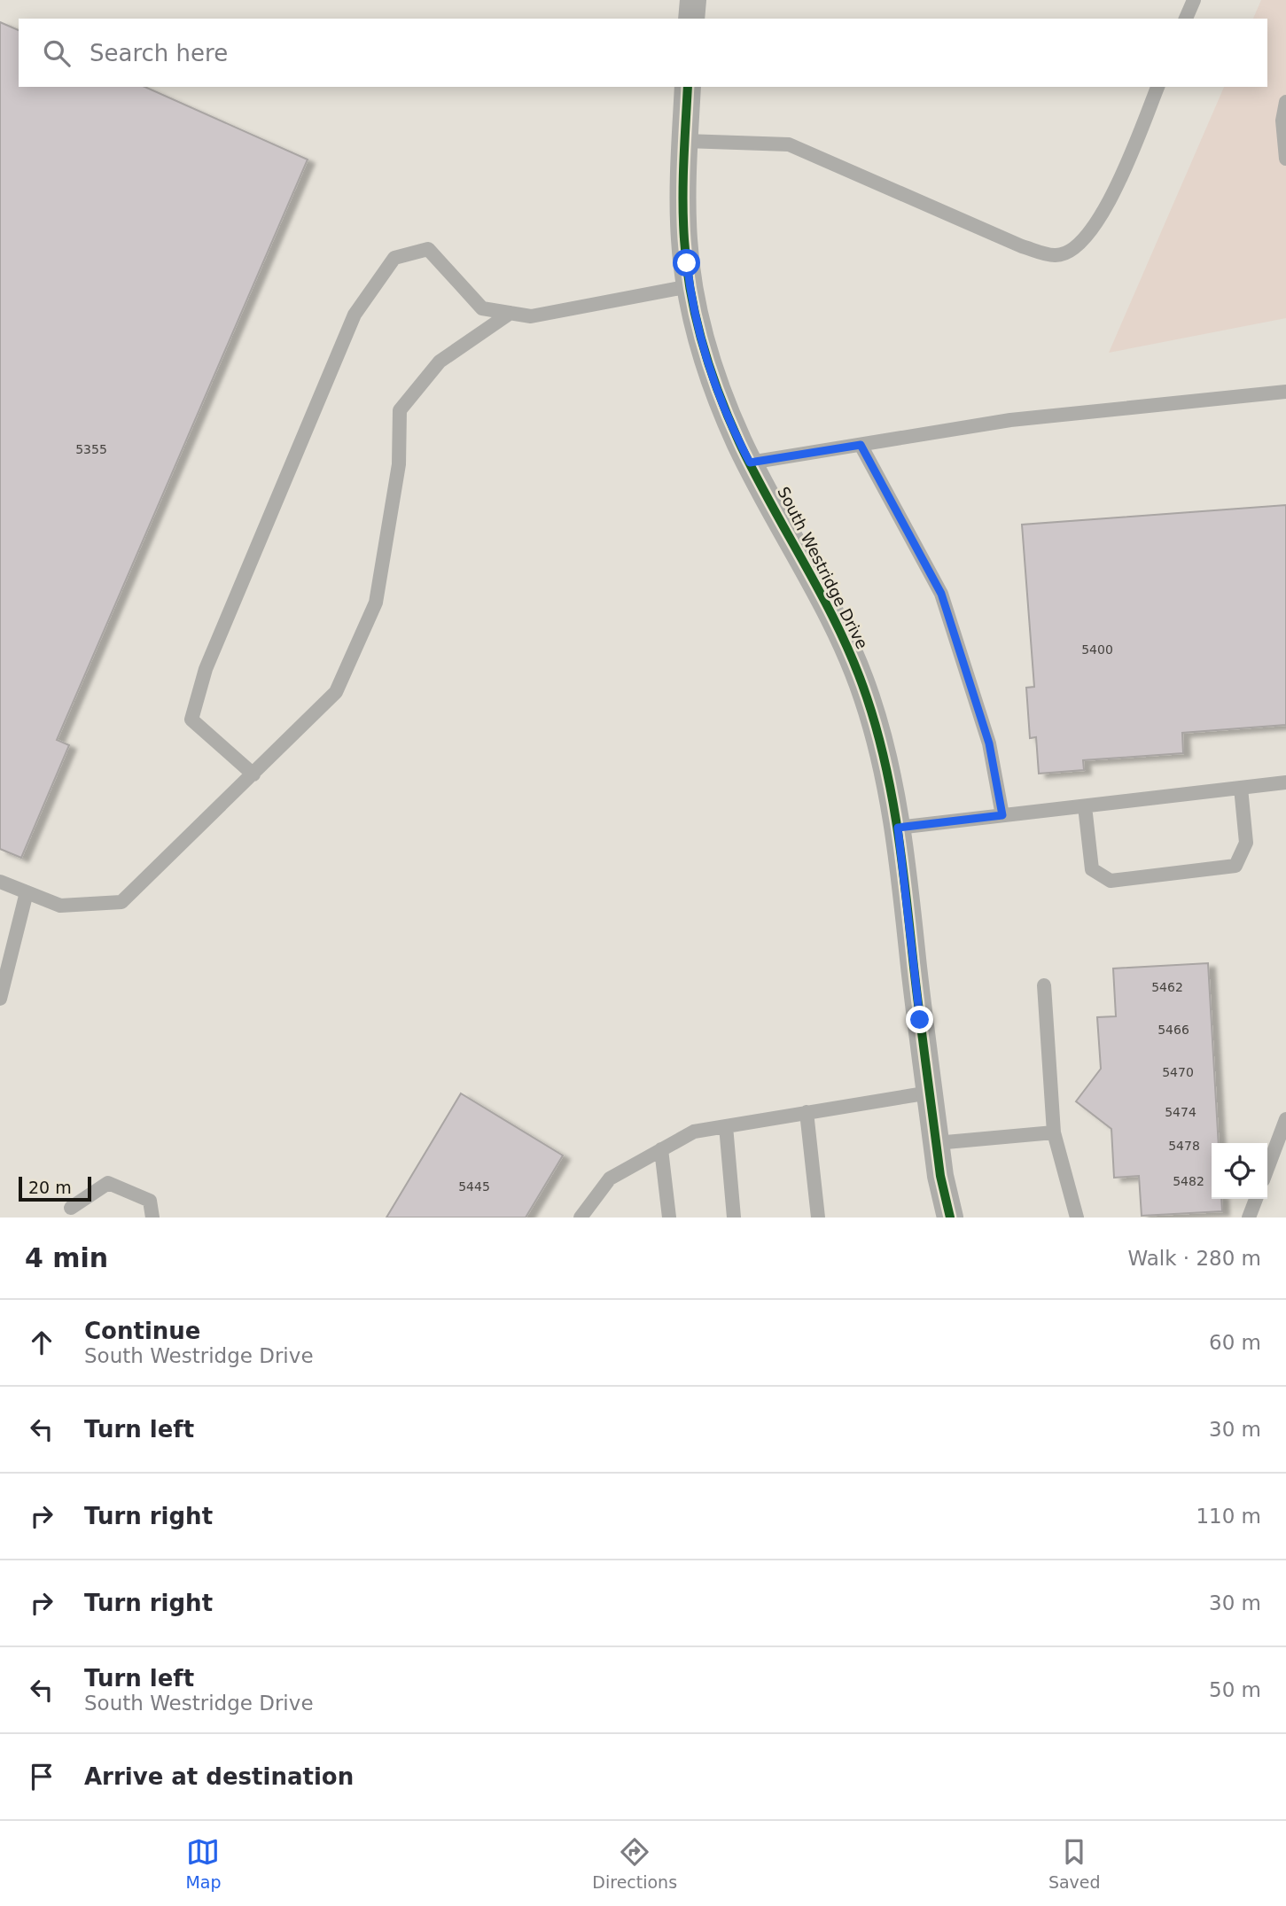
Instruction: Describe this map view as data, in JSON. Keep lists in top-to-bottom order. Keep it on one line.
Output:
{"streets":{"street":["South Westridge Drive"]},"house_numbers":["5355","5400","5462","5466","5470","5474","5478","5482","5445"],"scale_bar":"20 m","page":{"search":"Search here","scale":"20 m","heading":["4 min","Walk · 280 m"],"list":[["Continue","South Westridge Drive","60 m"],["Turn left","30 m"],["Turn right","110 m"],["Turn right","30 m"],["Turn left","South Westridge Drive","50 m"],"Arrive at destination"],"nav":["Map","Directions","Saved"]}}
